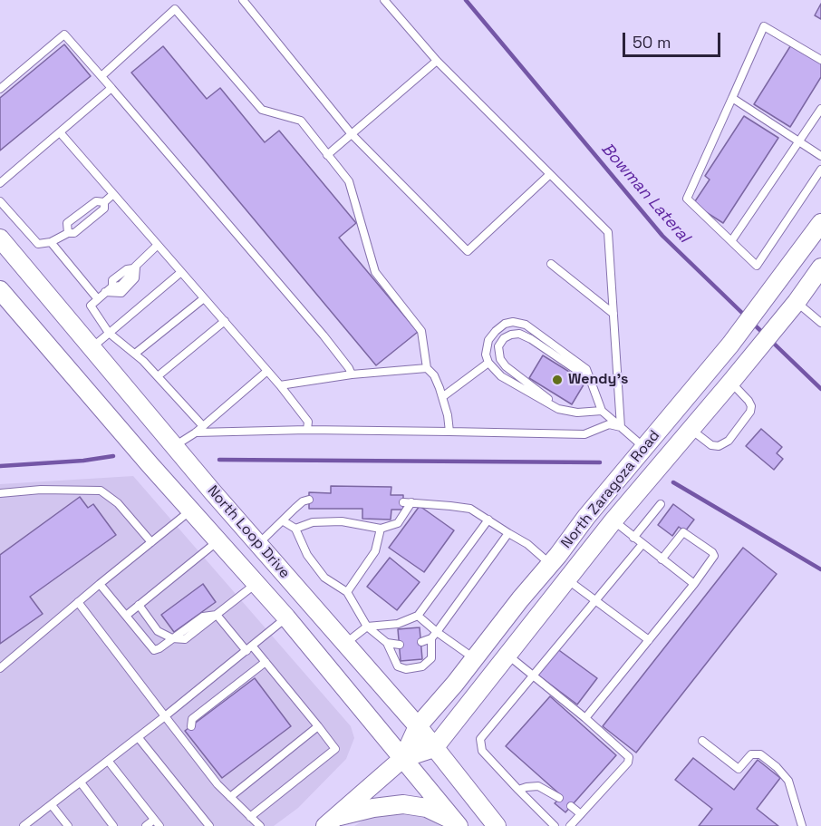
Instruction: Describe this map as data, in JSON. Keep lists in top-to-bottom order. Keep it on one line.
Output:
{"streets":{"main road":["North Zaragoza Road","North Loop Drive"]},"crossings":[["North Zaragoza Road","North Loop Drive"]],"water":["Bowman Lateral"],"places":["Wendy's"],"scale_bar":"50 m"}
